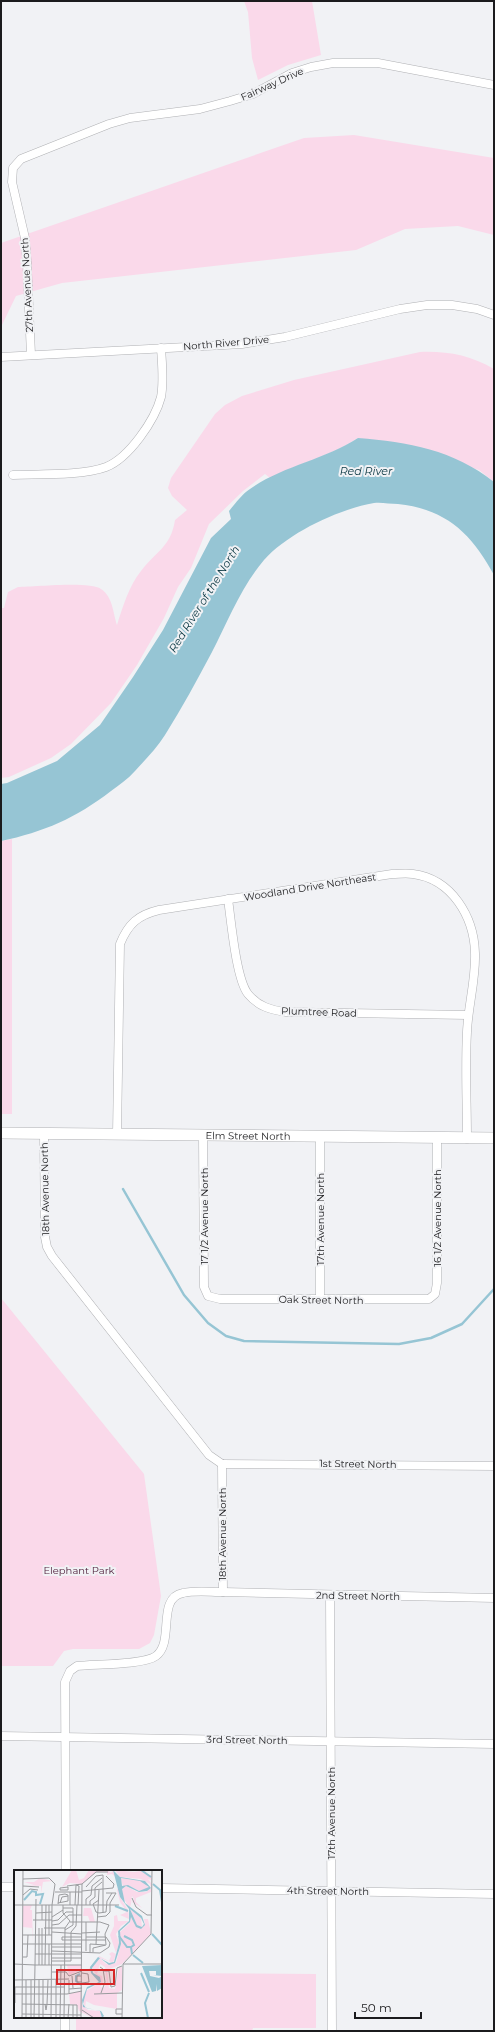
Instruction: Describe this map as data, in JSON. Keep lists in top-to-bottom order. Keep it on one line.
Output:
{"streets":{"street":["Fairway Drive","27th Avenue North","North River Drive","Woodland Drive Northeast","Plumtree Road","Elm Street North","18th Avenue North","17 1/2 Avenue North","16 1/2 Avenue North","17th Avenue North","Oak Street North","1st Street North","2nd Street North","3rd Street North","4th Street North"]},"crossings":[["Fairway Drive","27th Avenue North"],["27th Avenue North","North River Drive"],["Woodland Drive Northeast","Plumtree Road"],["Woodland Drive Northeast","Elm Street North"],["Elm Street North","18th Avenue North"],["Elm Street North","17 1/2 Avenue North"],["Elm Street North","16 1/2 Avenue North"],["Elm Street North","17th Avenue North"],["18th Avenue North","1st Street North"],["18th Avenue North","2nd Street North"],["18th Avenue North","3rd Street North"],["17 1/2 Avenue North","Oak Street North"],["16 1/2 Avenue North","Oak Street North"],["17th Avenue North","Oak Street North"],["17th Avenue North","2nd Street North"],["17th Avenue North","3rd Street North"],["17th Avenue North","4th Street North"]],"water":["Red River","Red River of the North"],"parks":["Elephant Park"],"scale_bar":"50 m"}
